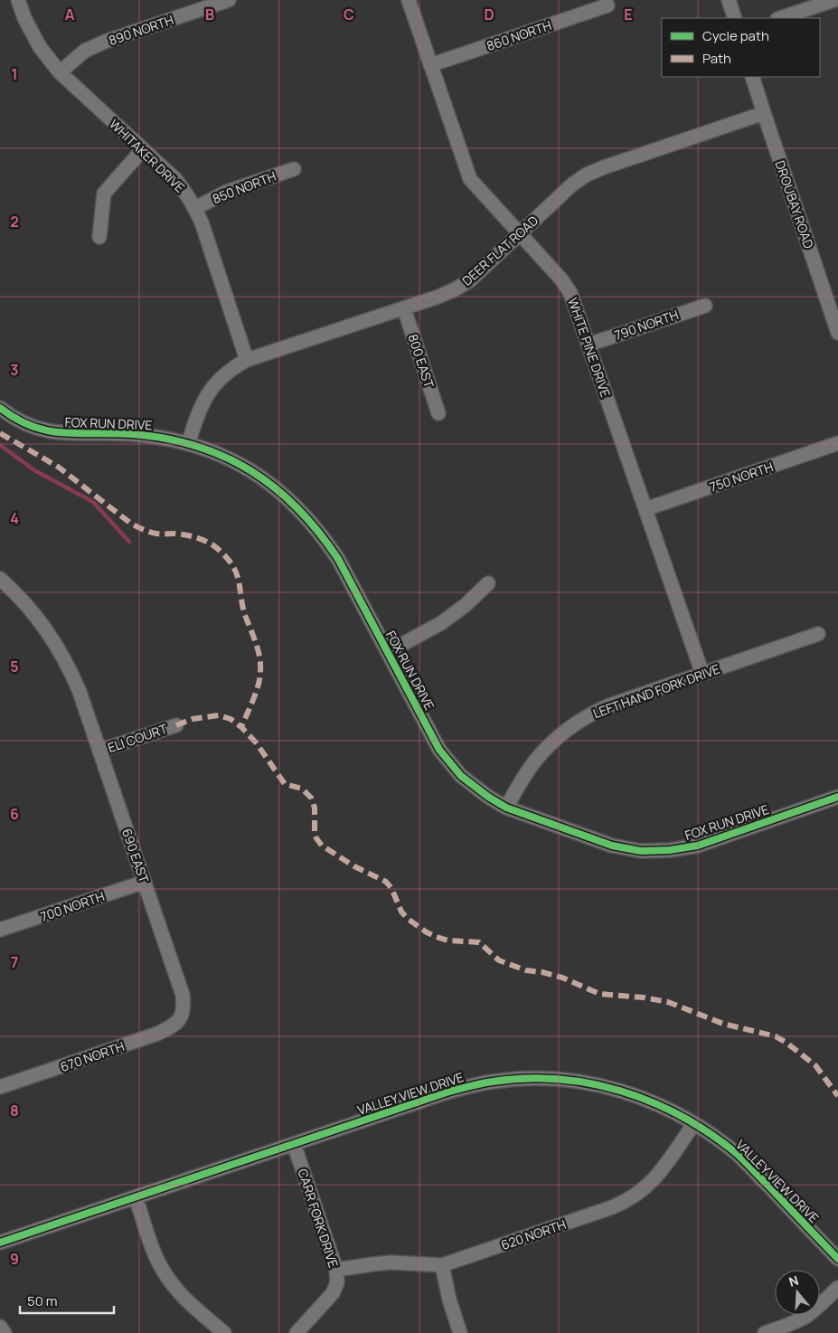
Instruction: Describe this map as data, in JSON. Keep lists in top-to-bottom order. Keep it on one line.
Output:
{"streets":{"street":["890 NORTH","860 NORTH","WHITAKER DRIVE","850 NORTH","DROUBAY ROAD","DEER FLAT ROAD","790 NORTH","WHITE PINE DRIVE","800 EAST","FOX RUN DRIVE","750 NORTH","LEFT HAND FORK DRIVE","ELI COURT","690 EAST","700 NORTH","670 NORTH","VALLEY VIEW DRIVE","CARR FORK DRIVE","620 NORTH"]},"crossings":[["890 NORTH","WHITAKER DRIVE"],["860 NORTH","WHITE PINE DRIVE"],["WHITAKER DRIVE","850 NORTH"],["WHITAKER DRIVE","DEER FLAT ROAD"],["DROUBAY ROAD","DEER FLAT ROAD"],["DEER FLAT ROAD","WHITE PINE DRIVE"],["DEER FLAT ROAD","800 EAST"],["DEER FLAT ROAD","FOX RUN DRIVE"],["790 NORTH","WHITE PINE DRIVE"],["WHITE PINE DRIVE","750 NORTH"],["WHITE PINE DRIVE","LEFT HAND FORK DRIVE"],["FOX RUN DRIVE","LEFT HAND FORK DRIVE"],["ELI COURT","690 EAST"],["690 EAST","700 NORTH"],["690 EAST","670 NORTH"],["VALLEY VIEW DRIVE","CARR FORK DRIVE"],["VALLEY VIEW DRIVE","620 NORTH"],["CARR FORK DRIVE","620 NORTH"]],"legend":["Cycle path","Path"],"scale_bar":"50 m","north":"top","grid":{"columns":["A","B","C","D","E"],"rows":["1","2","3","4","5","6","7","8","9"]}}
